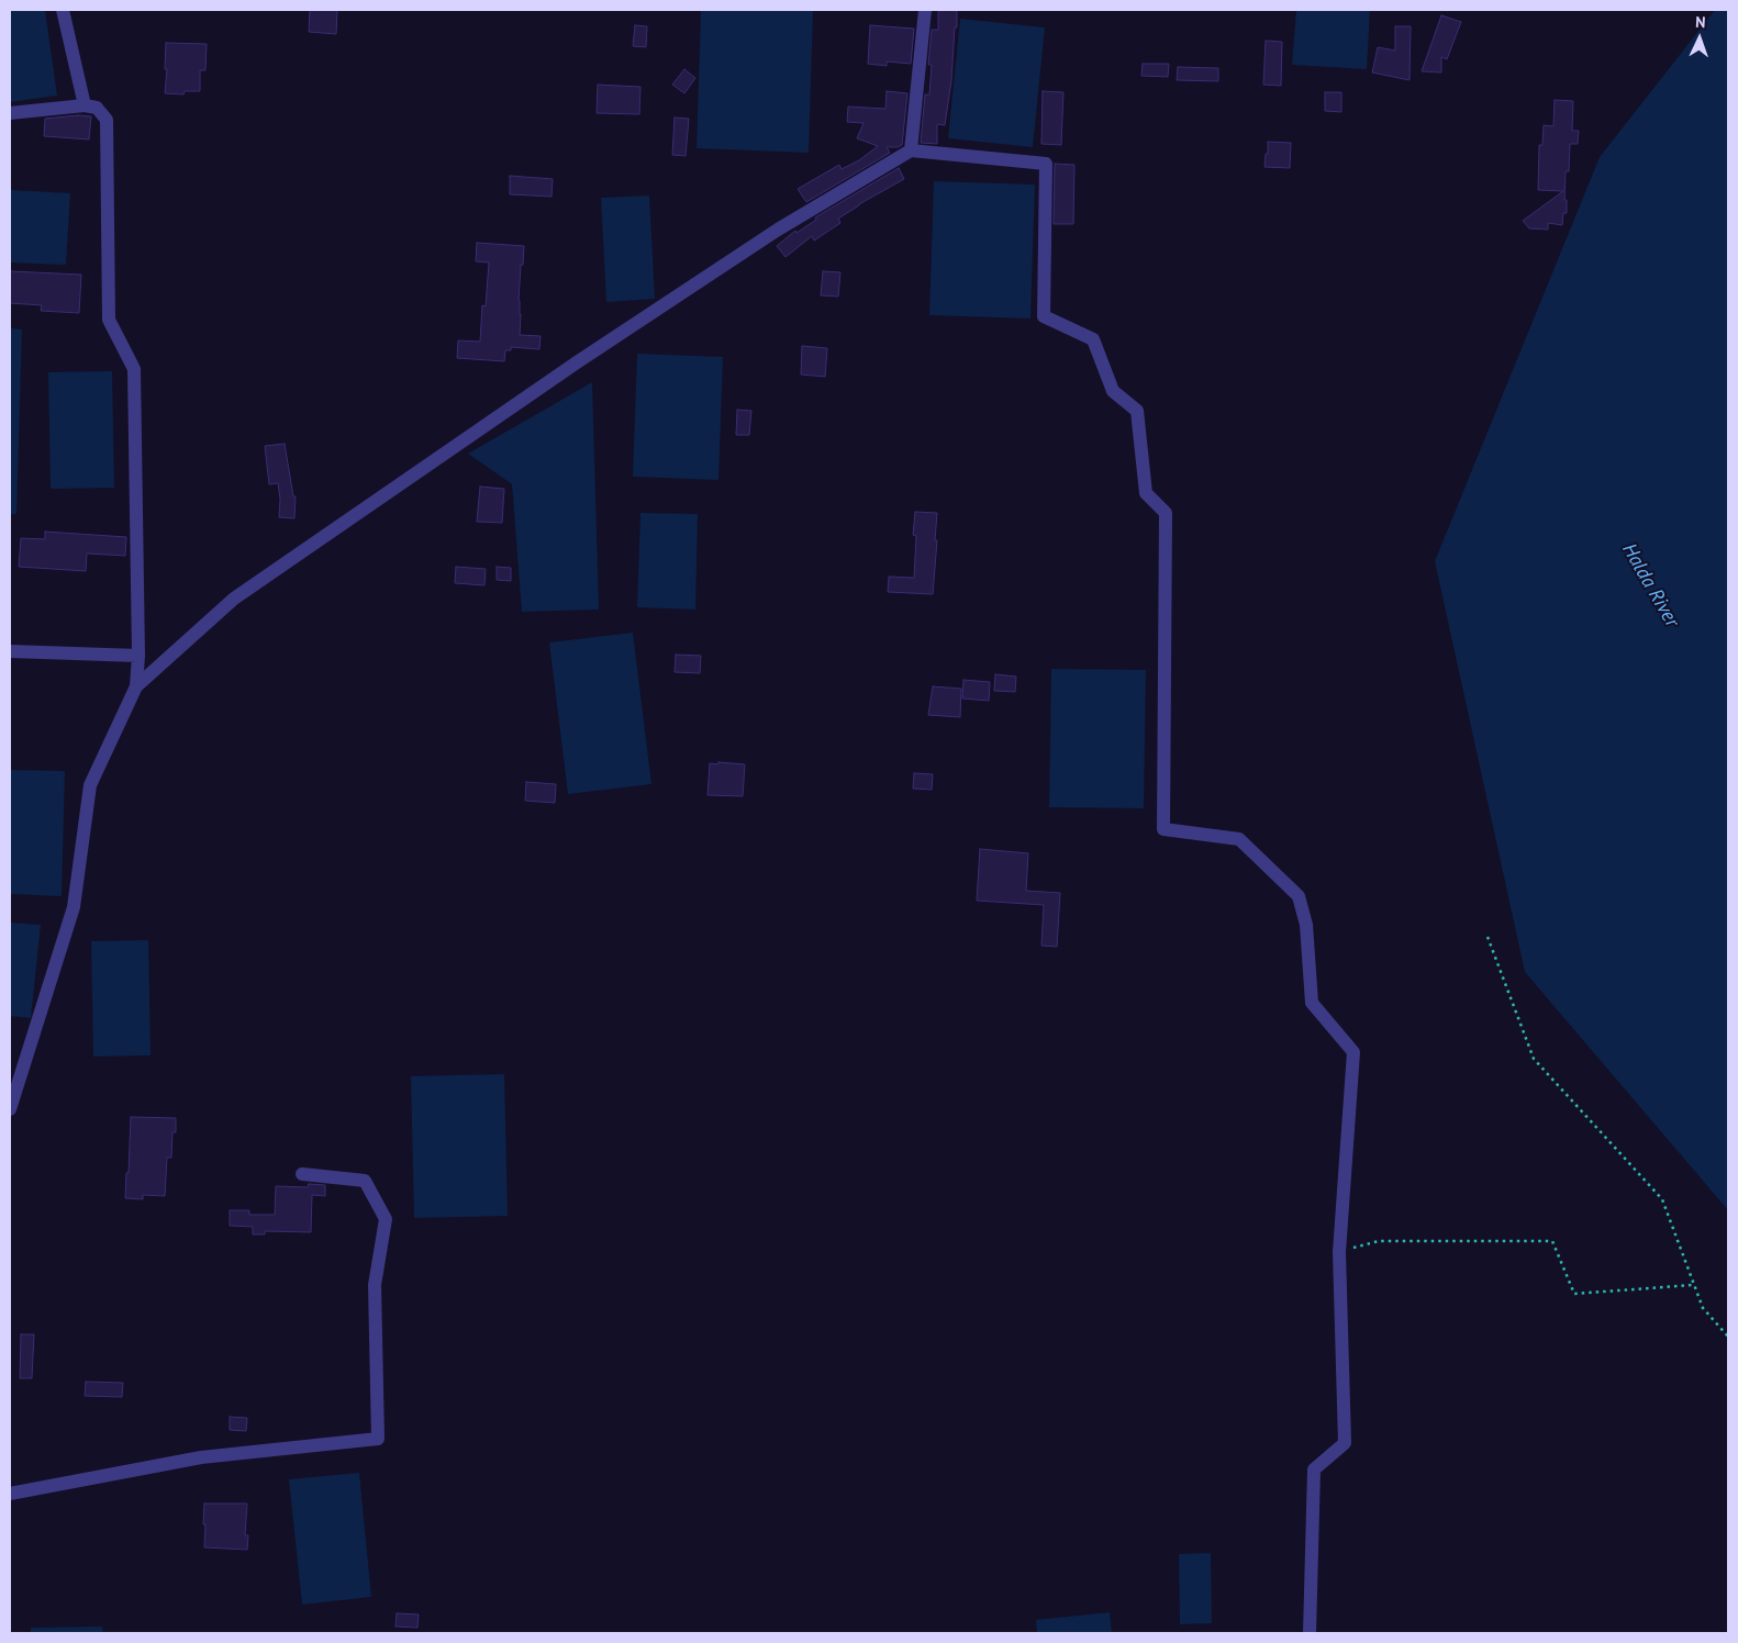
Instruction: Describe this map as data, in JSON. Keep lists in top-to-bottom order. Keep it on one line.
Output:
{"water":["Halda River"],"north":"top"}
